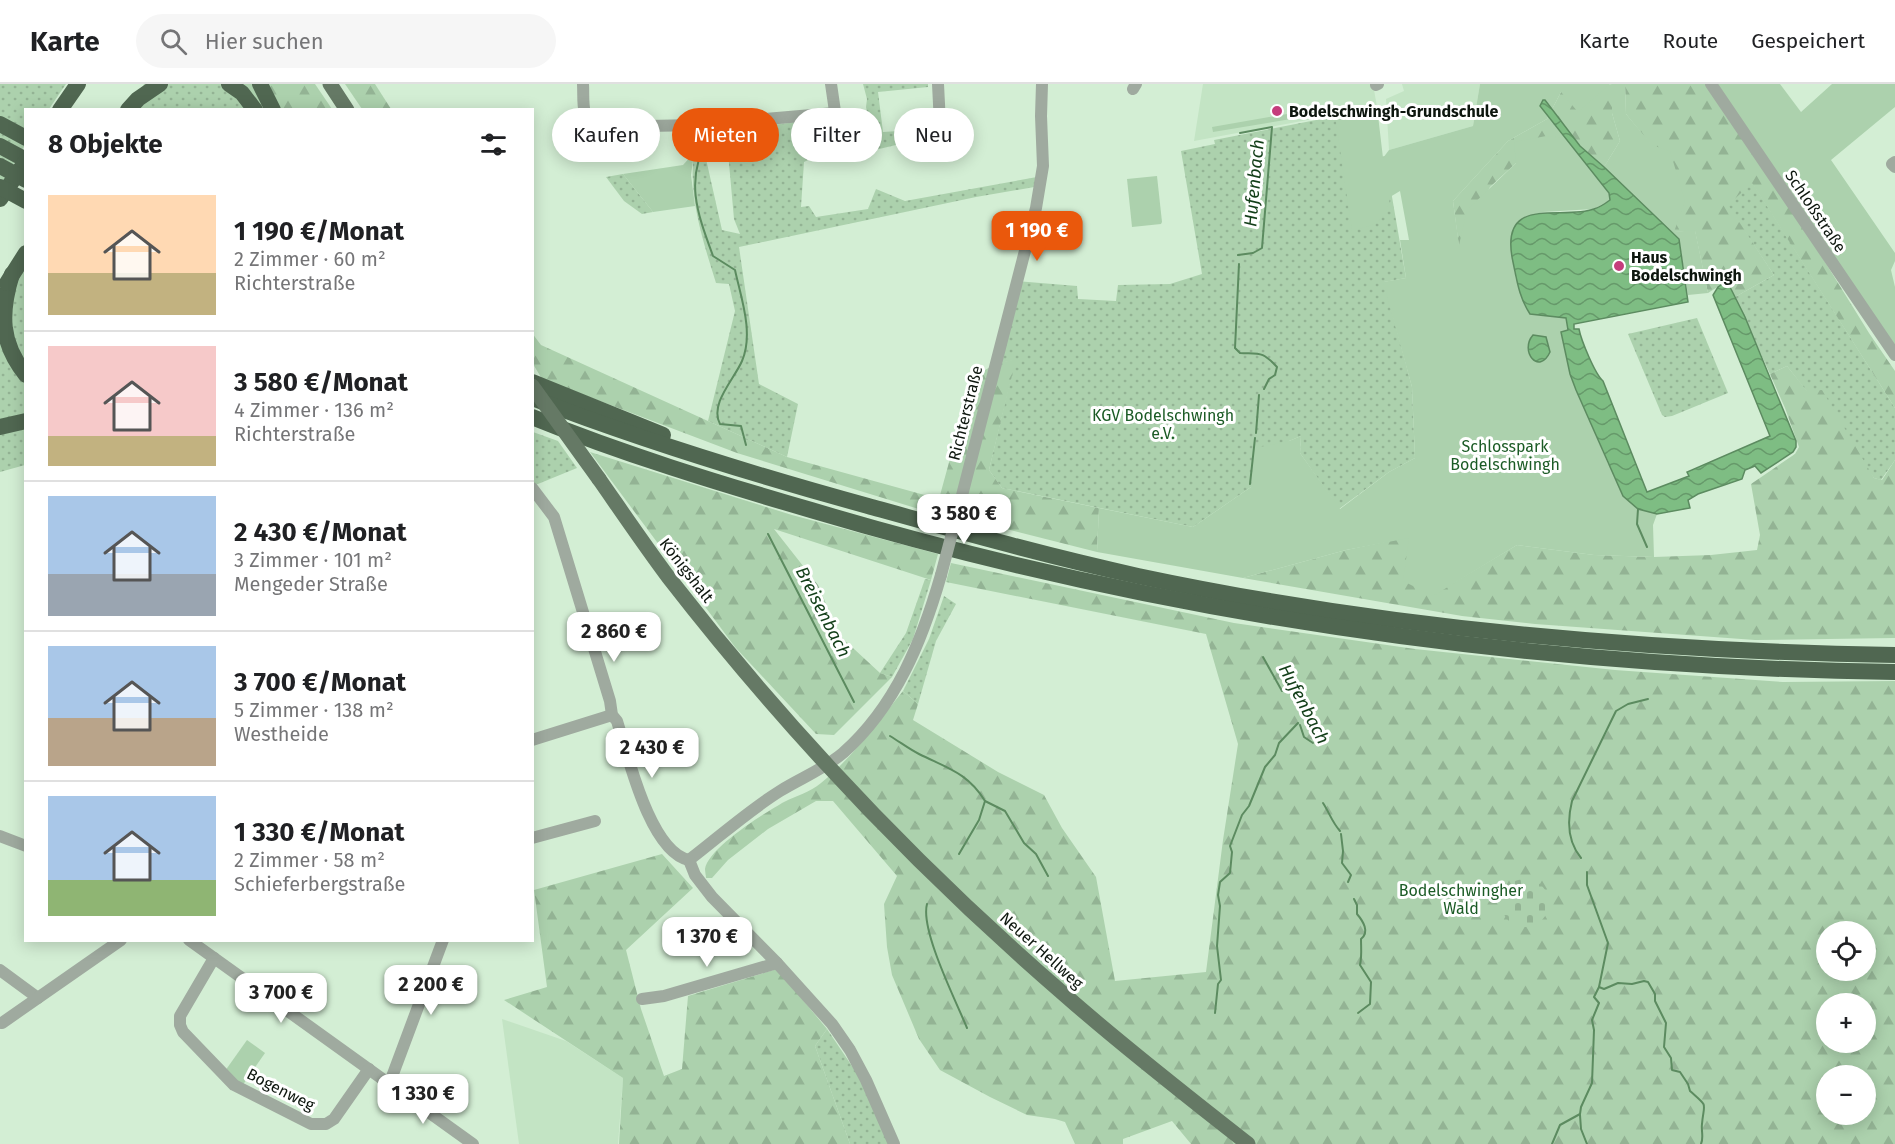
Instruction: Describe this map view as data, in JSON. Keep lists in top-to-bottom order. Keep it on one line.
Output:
{"streets":{"main road":["Königshalt","Neuer Hellweg"],"street":["Schloßstraße","Richterstraße","Bogenweg"]},"crossings":[["Richterstraße","Königshalt"],["Richterstraße","Neuer Hellweg"],["Königshalt","Neuer Hellweg"]],"water":["Hufenbach","Breisenbach"],"parks":["KGV Bodelschwingh e.V.","Schlosspark Bodelschwingh","Bodelschwingher Wald"],"places":["Bodelschwingh-Grundschule","Haus Bodelschwingh"],"page":{"header":"Karte","search":"Hier suchen","nav":["Karte","Route","Gespeichert"],"chip":["Kaufen","Mieten","Filter","Neu"],"heading":"8 Objekte","list":[{"name":"1 190 €/Monat","note":"2 Zimmer · 60 m² · Richterstraße"},{"name":"3 580 €/Monat","note":"4 Zimmer · 136 m² · Richterstraße"},{"name":"2 430 €/Monat","note":"3 Zimmer · 101 m² · Mengeder Straße"},{"name":"3 700 €/Monat","note":"5 Zimmer · 138 m² · Westheide"},{"name":"1 330 €/Monat","note":"2 Zimmer · 58 m² · Schieferbergstraße"}],"price":["1 190 €","3 580 €","2 860 €","2 430 €","1 370 €","2 200 €","3 700 €","1 330 €"],"map_buttons":["+","−"]}}
